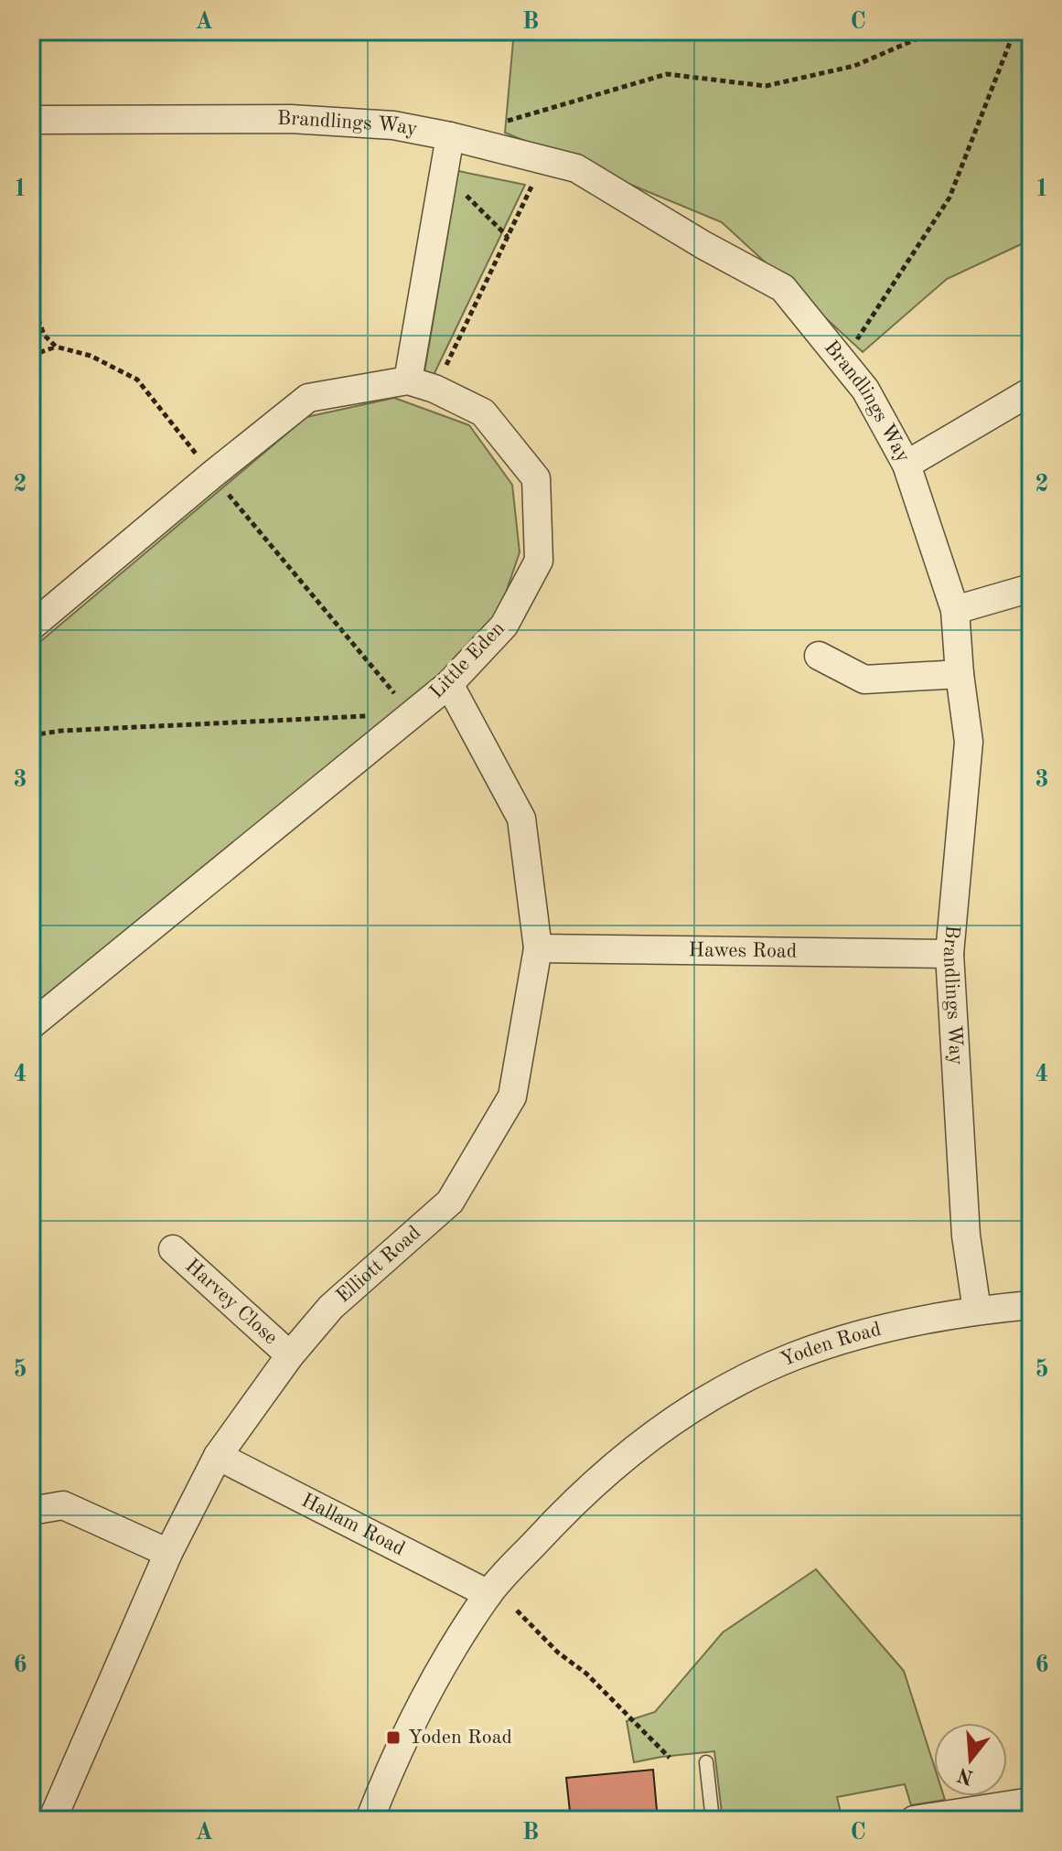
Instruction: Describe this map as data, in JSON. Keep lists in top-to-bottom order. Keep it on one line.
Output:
{"streets":{"street":["Brandlings Way","Little Eden","Hawes Road","Elliott Road","Harvey Close","Yoden Road","Hallam Road"]},"crossings":[["Brandlings Way","Hawes Road"],["Brandlings Way","Yoden Road"],["Little Eden","Elliott Road"],["Hawes Road","Elliott Road"],["Elliott Road","Harvey Close"],["Elliott Road","Hallam Road"],["Yoden Road","Hallam Road"]],"places":{"transit":["Yoden Road"]},"north":"bottom","grid":{"columns":["A","B","C"],"rows":["1","2","3","4","5","6"]}}
